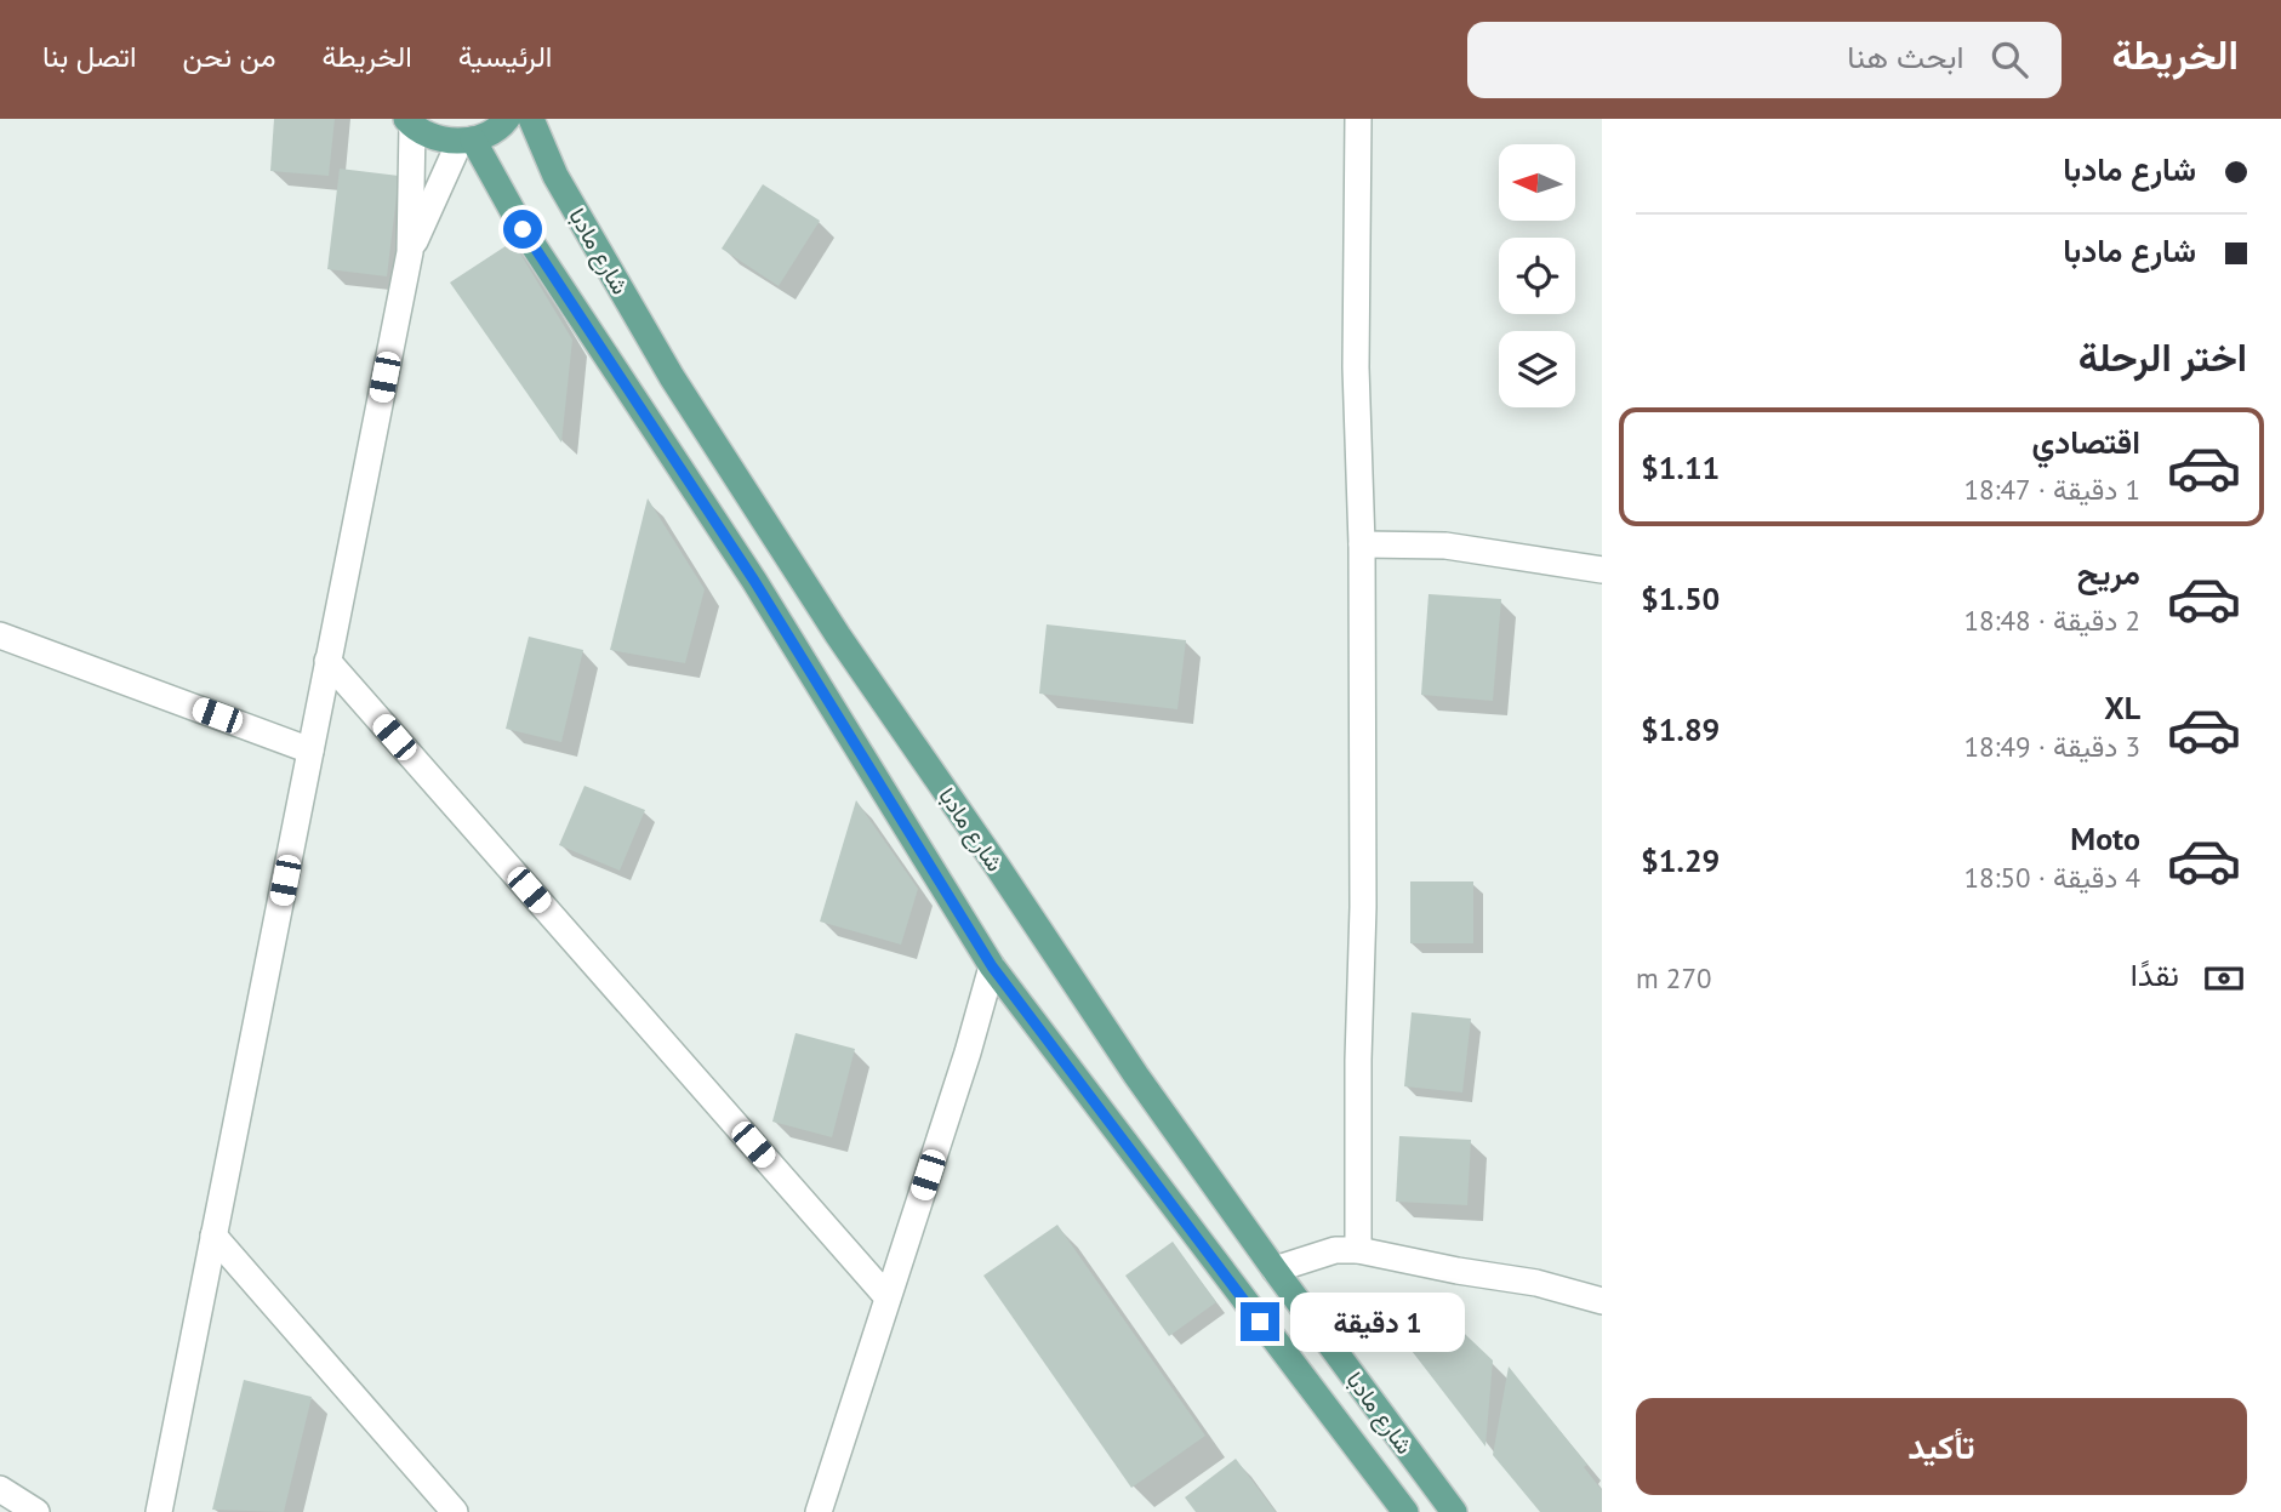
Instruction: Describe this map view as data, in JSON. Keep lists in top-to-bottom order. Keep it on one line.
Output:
{"streets":{"main road":["شارع مادبا"]},"north":"left","page":{"header":"الخريطة","search":"ابحث هنا","nav":["الرئيسية","الخريطة","من نحن","اتصل بنا"],"banner":["شارع مادبا","شارع مادبا"],"heading":"اختر الرحلة","list":[{"name":"اقتصادي","note":"1 دقيقة · 18:47","value":"$1.11"},{"name":"مريح","note":"2 دقيقة · 18:48","value":"$1.50"},{"name":"XL","note":"3 دقيقة · 18:49","value":"$1.89"},{"name":"Moto","note":"4 دقيقة · 18:50","value":"$1.29"}],"pay":["نقدًا","270 m"],"bubble":"1 دقيقة","buttons":"تأكيد"}}
